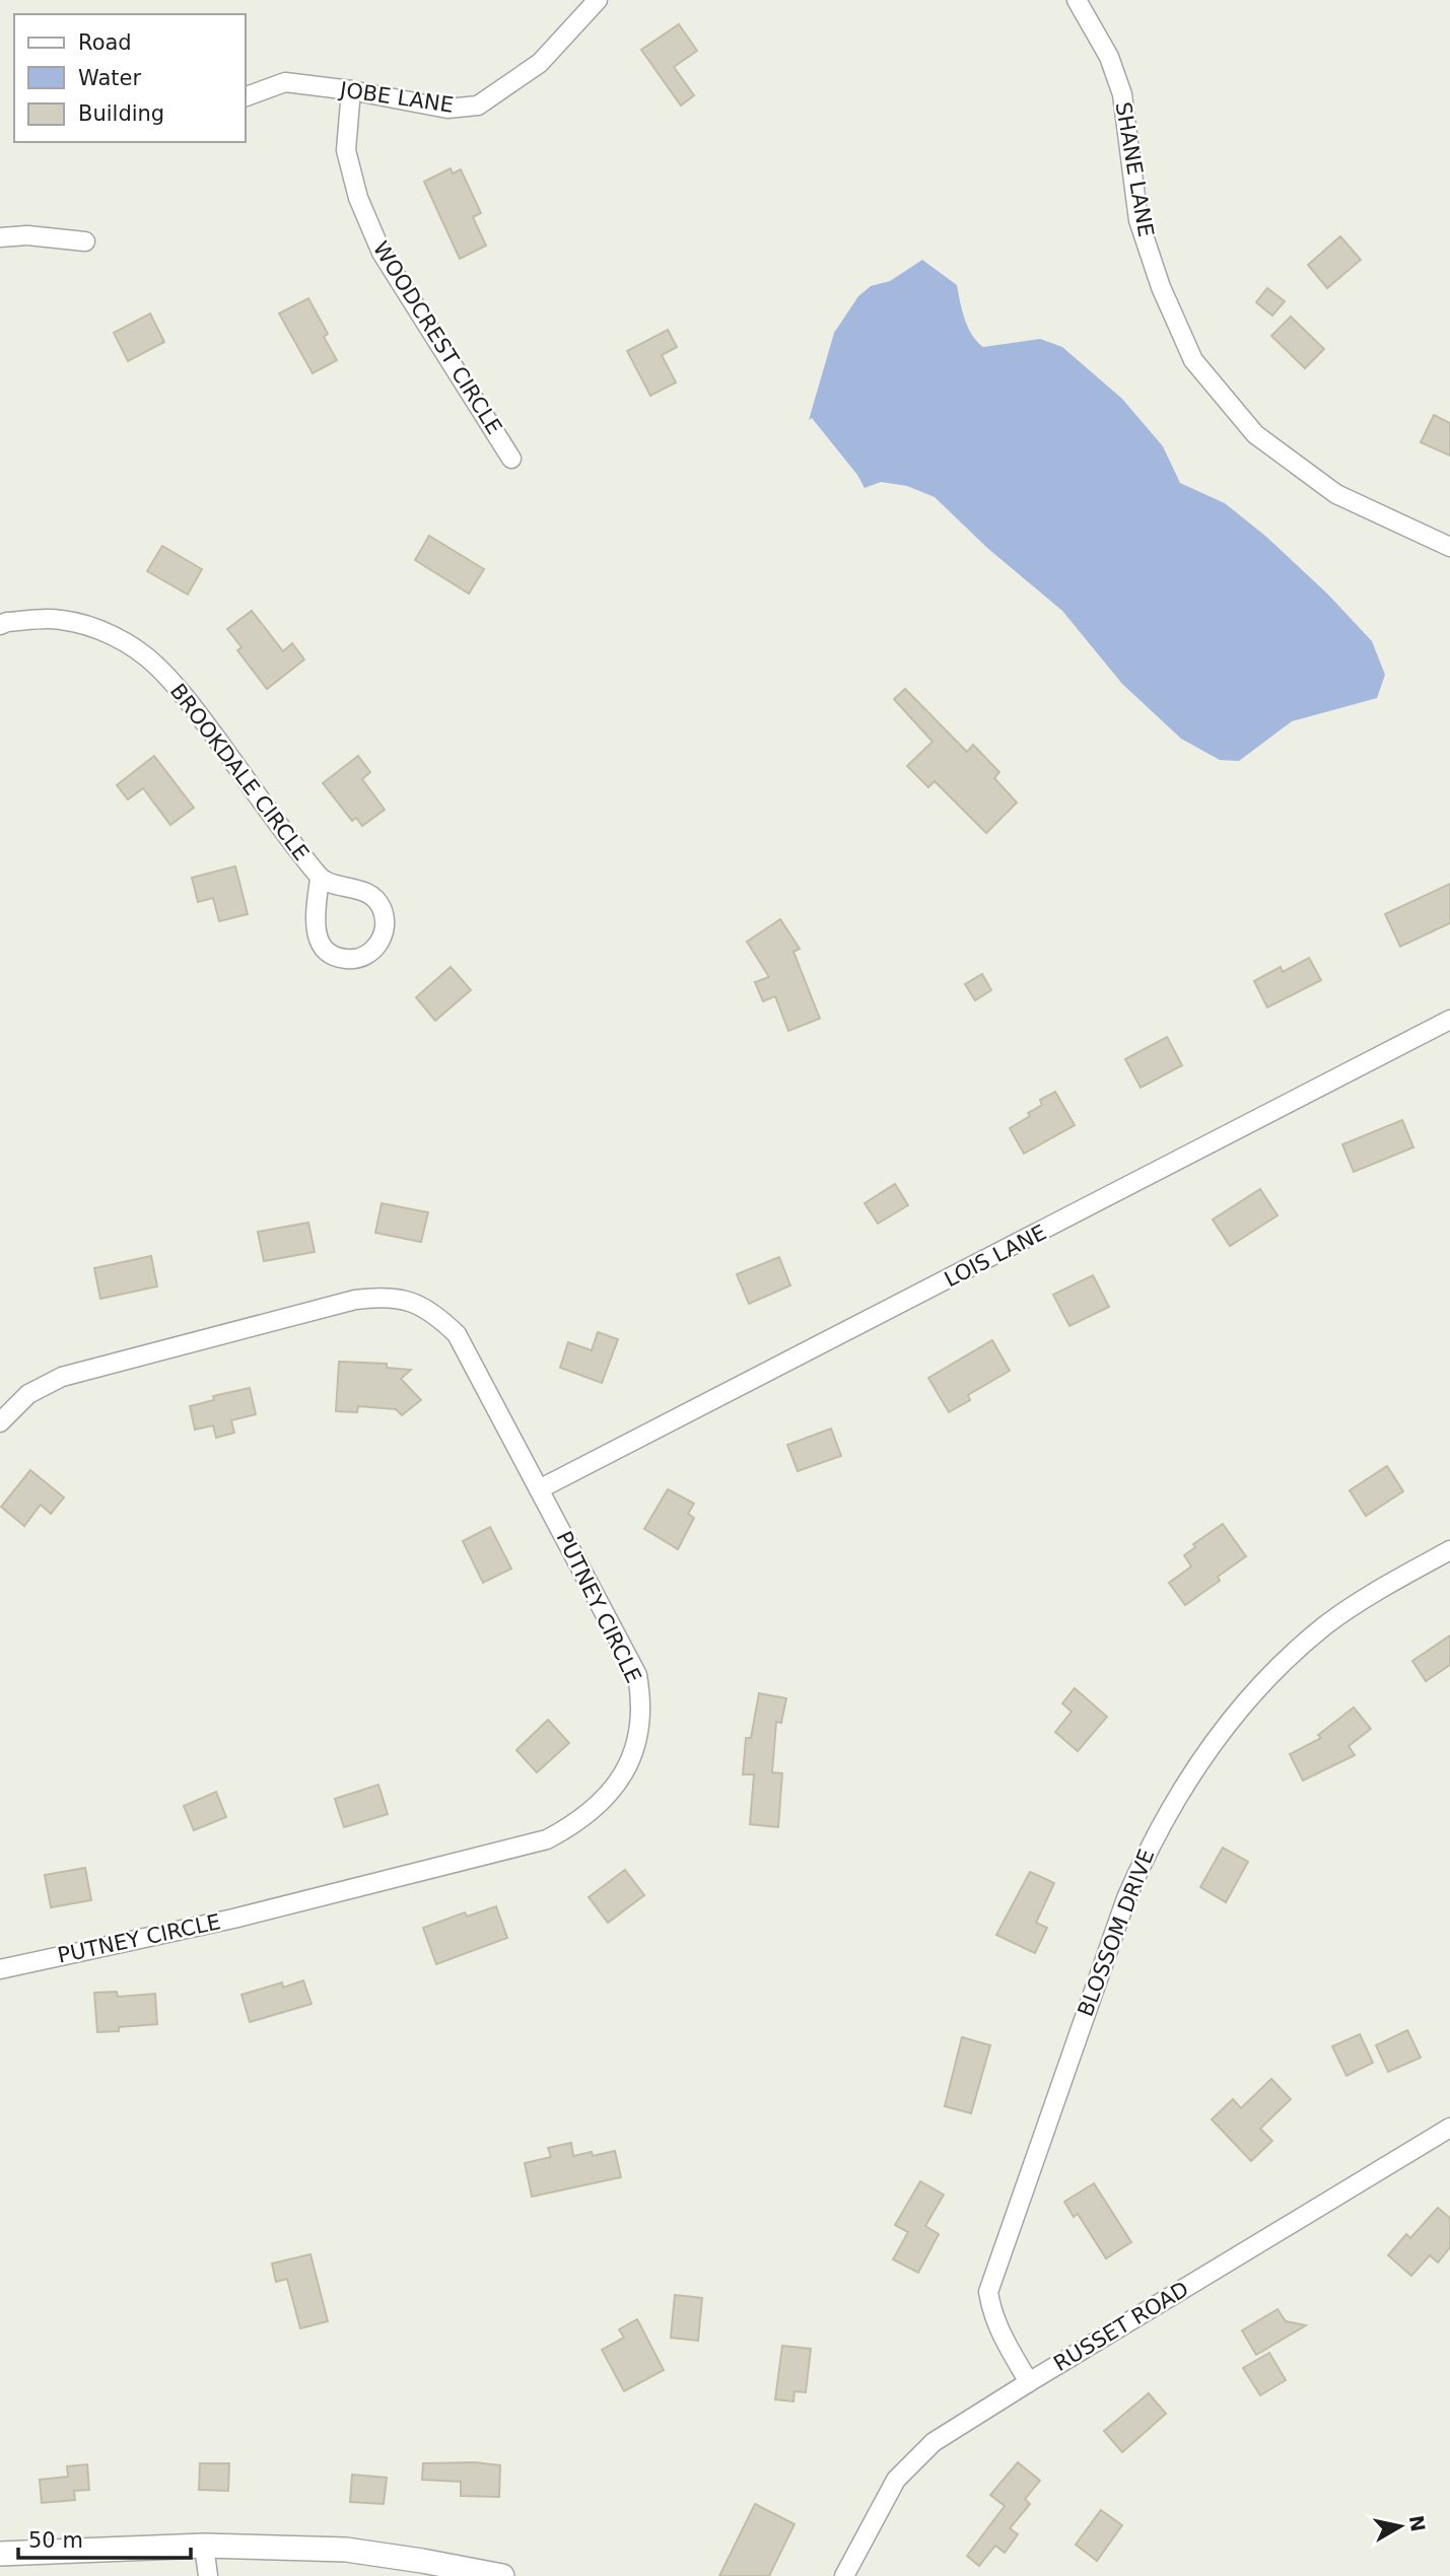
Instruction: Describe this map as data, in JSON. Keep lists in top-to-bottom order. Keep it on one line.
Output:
{"streets":{"street":["JOBE LANE","SHANE LANE","WOODCREST CIRCLE","BROOKDALE CIRCLE","LOIS LANE","PUTNEY CIRCLE","BLOSSOM DRIVE","RUSSET ROAD"]},"crossings":[["JOBE LANE","WOODCREST CIRCLE"],["LOIS LANE","PUTNEY CIRCLE"],["BLOSSOM DRIVE","RUSSET ROAD"]],"legend":["Road","Water","Building"],"scale_bar":"50 m","north":"right"}
